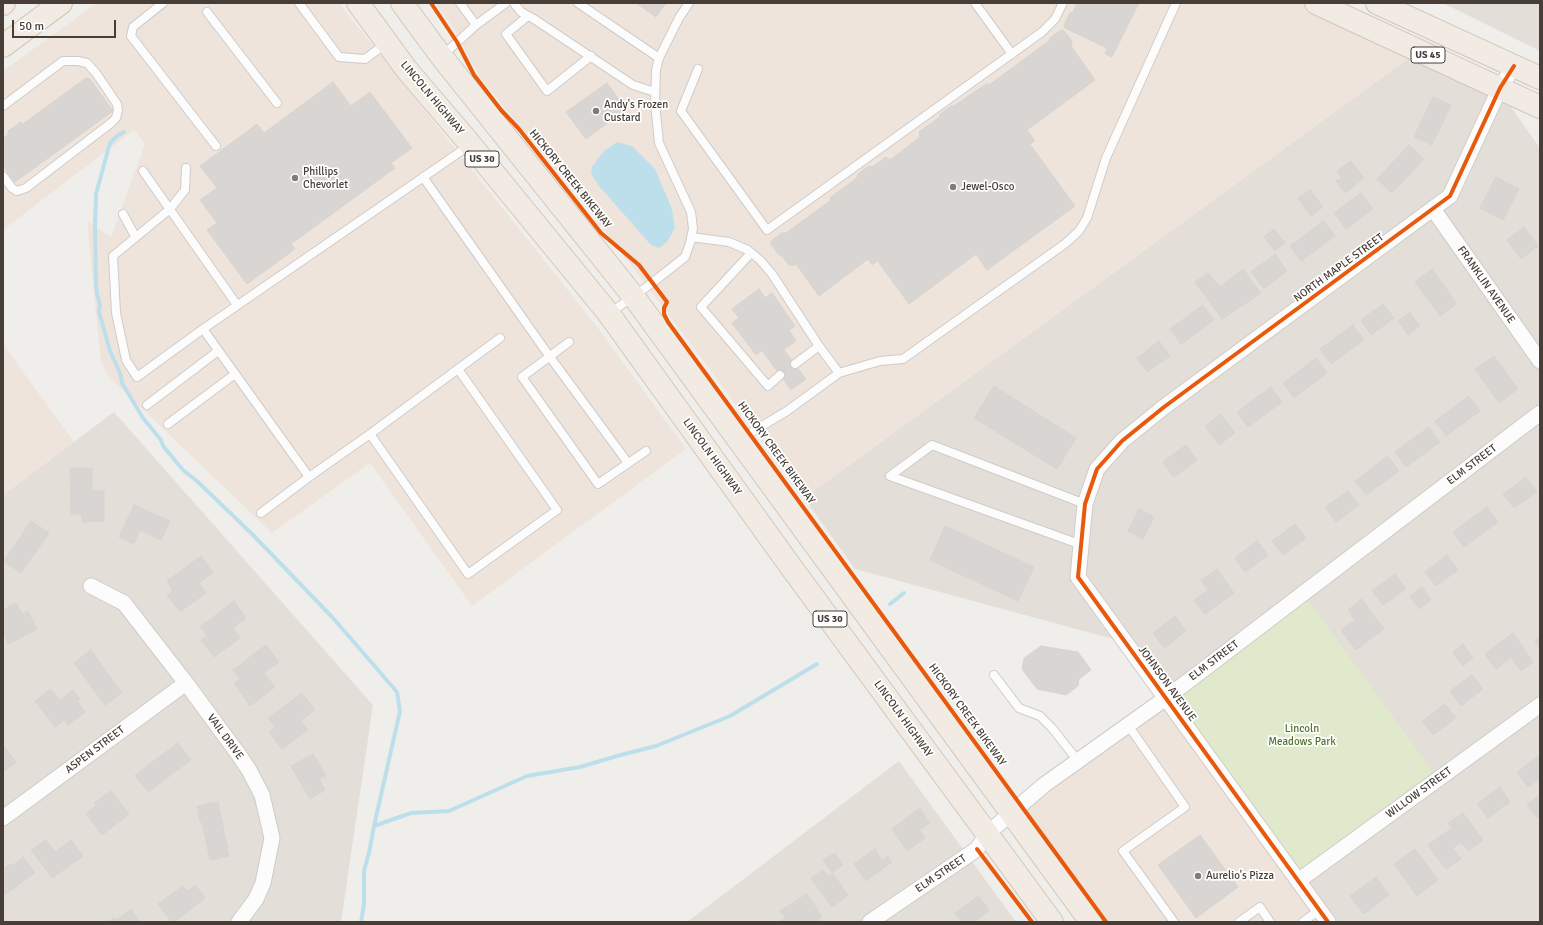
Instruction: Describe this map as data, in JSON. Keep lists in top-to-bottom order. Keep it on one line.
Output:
{"streets":{"main road":["US 45","LINCOLN HIGHWAY","US 30"],"street":["NORTH MAPLE STREET","FRANKLIN AVENUE","ELM STREET","JOHNSON AVENUE","VAIL DRIVE","ASPEN STREET","WILLOW STREET"],"cycle path":["HICKORY CREEK BIKEWAY"]},"crossings":[["US 45","NORTH MAPLE STREET"],["LINCOLN HIGHWAY","ELM STREET"],["US 30","ELM STREET"],["NORTH MAPLE STREET","FRANKLIN AVENUE"],["NORTH MAPLE STREET","JOHNSON AVENUE"],["ELM STREET","JOHNSON AVENUE"],["JOHNSON AVENUE","WILLOW STREET"],["VAIL DRIVE","ASPEN STREET"]],"parks":["Lincoln Meadows Park"],"places":["Andy's Frozen Custard","Phillips Chevorlet","Jewel-Osco","Aurelio's Pizza"],"scale_bar":"50 m"}
